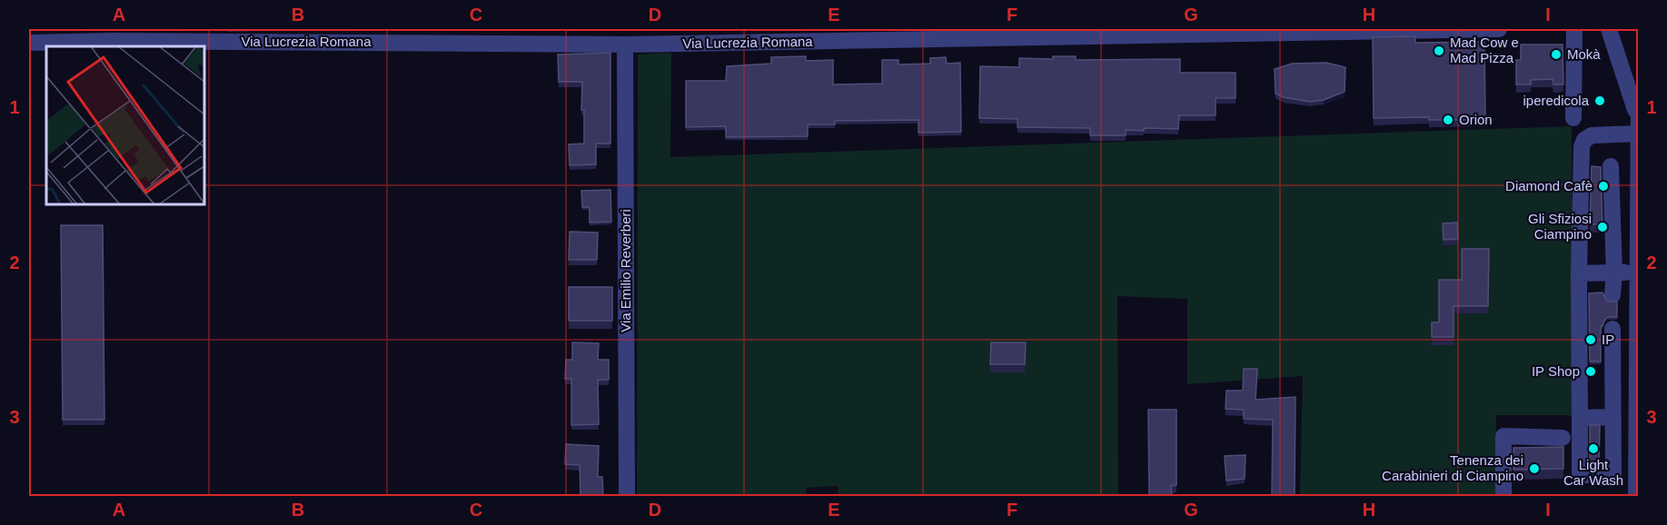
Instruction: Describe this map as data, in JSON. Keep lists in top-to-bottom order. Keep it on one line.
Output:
{"streets":{"street":["Via Lucrezia Romana","Via Emilio Reverberi"]},"crossings":[["Via Lucrezia Romana","Via Emilio Reverberi"]],"places":["Mad Cow e Mad Pizza","Mokà","iperedicola","Orion","Diamond Cafè","Gli Sfiziosi Ciampino","IP","IP Shop","Light Car Wash","Tenenza dei Carabinieri di Ciampino"],"grid":{"columns":["A","B","C","D","E","F","G","H","I"],"rows":["1","2","3"]}}
